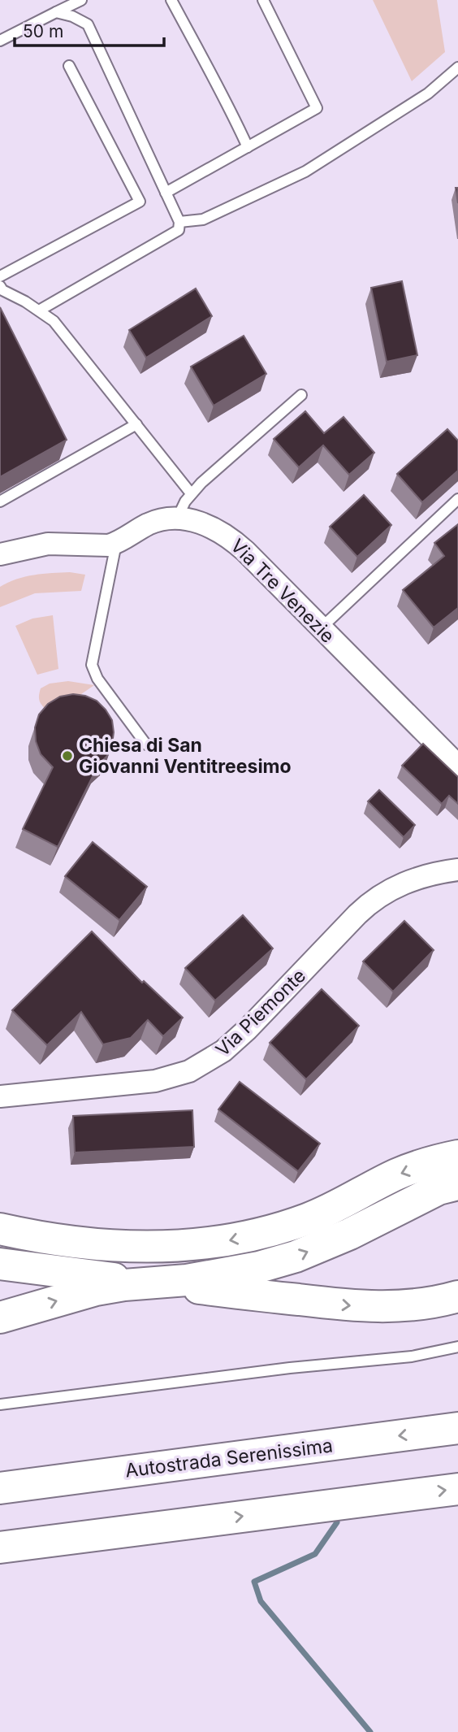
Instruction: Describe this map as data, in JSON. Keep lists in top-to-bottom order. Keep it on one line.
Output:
{"streets":{"highway":["Autostrada Serenissima"],"street":["Via Tre Venezie","Via Piemonte"]},"places":["Chiesa di San Giovanni Ventitreesimo"],"scale_bar":"50 m"}
